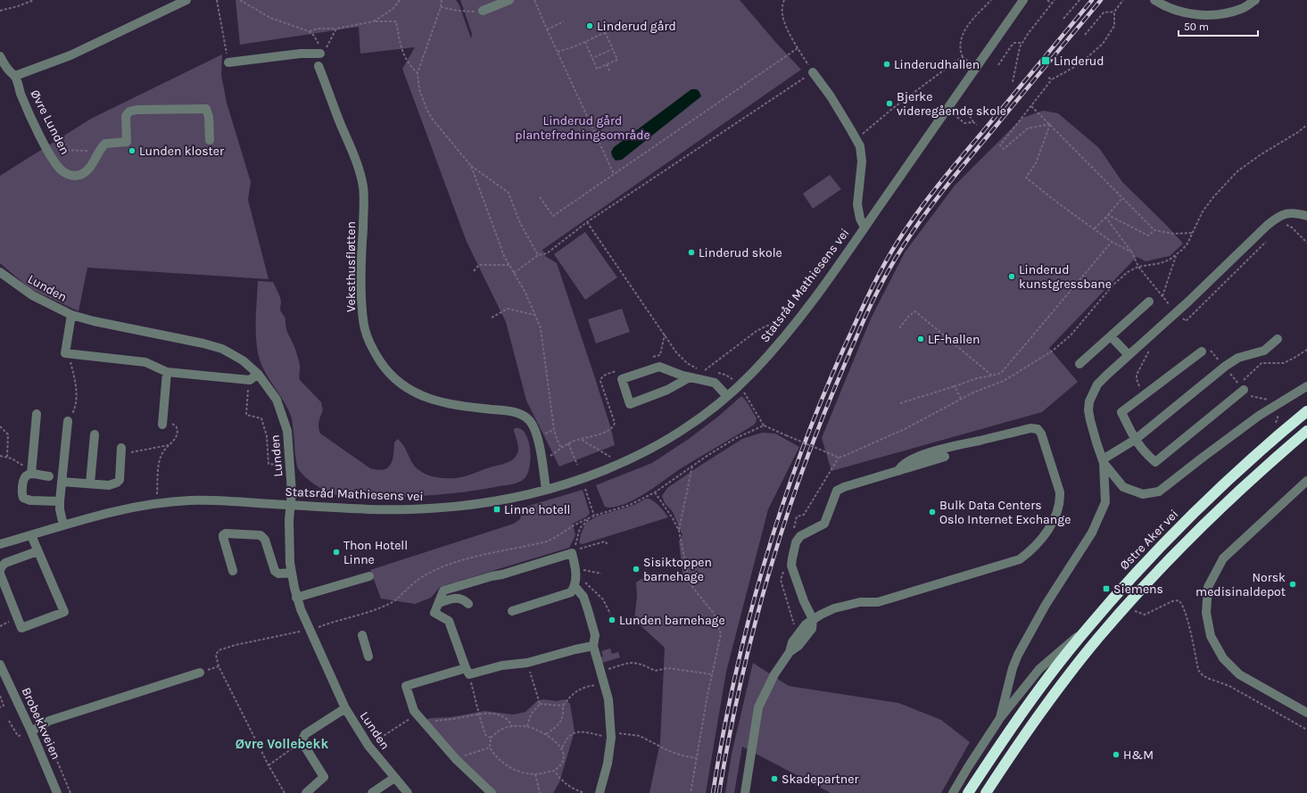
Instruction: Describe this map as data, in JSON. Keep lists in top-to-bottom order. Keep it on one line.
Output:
{"streets":{"highway":["Østre Aker vei"],"street":["Øvre Lunden","Veksthusfløtten","Statsråd Mathiesens vei","Lunden","Brobekkveien"]},"crossings":[["Veksthusfløtten","Statsråd Mathiesens vei"],["Statsråd Mathiesens vei","Lunden"]],"districts":["Øvre Vollebekk"],"parks":["Linderud gård plantefredningsområde"],"places":{"other":["Linderud gård","Linderudhallen","Bjerke videregående skole","Lunden kloster","Linderud skole","Linderud kunstgressbane","LF-hallen","Bulk Data Centers Oslo Internet Exchange","Thon Hotell Linne","Sisiktoppen barnehage","Norsk medisinaldepot","Lunden barnehage","H&M","Skadepartner"],"transit":["Linderud","Linne hotell","Siemens"]},"scale_bar":"50 m"}
